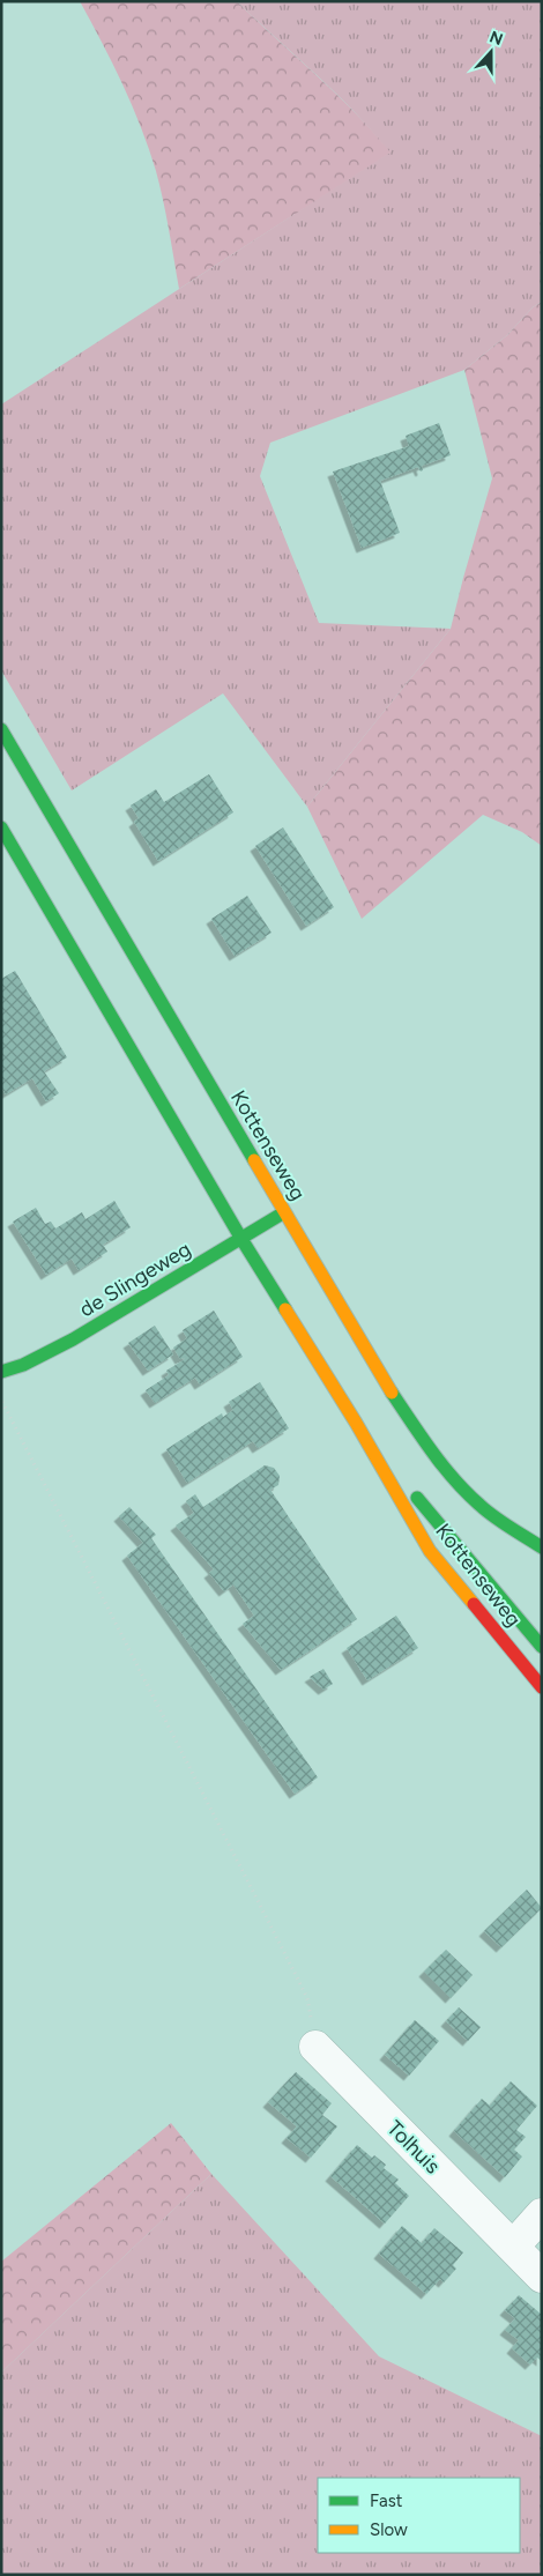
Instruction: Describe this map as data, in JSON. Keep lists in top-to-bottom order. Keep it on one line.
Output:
{"streets":{"street":["Kottenseweg","de Slingeweg","Tolhuis"]},"crossings":[["Kottenseweg","de Slingeweg"]],"legend":["Fast","Slow"],"north":"top"}
